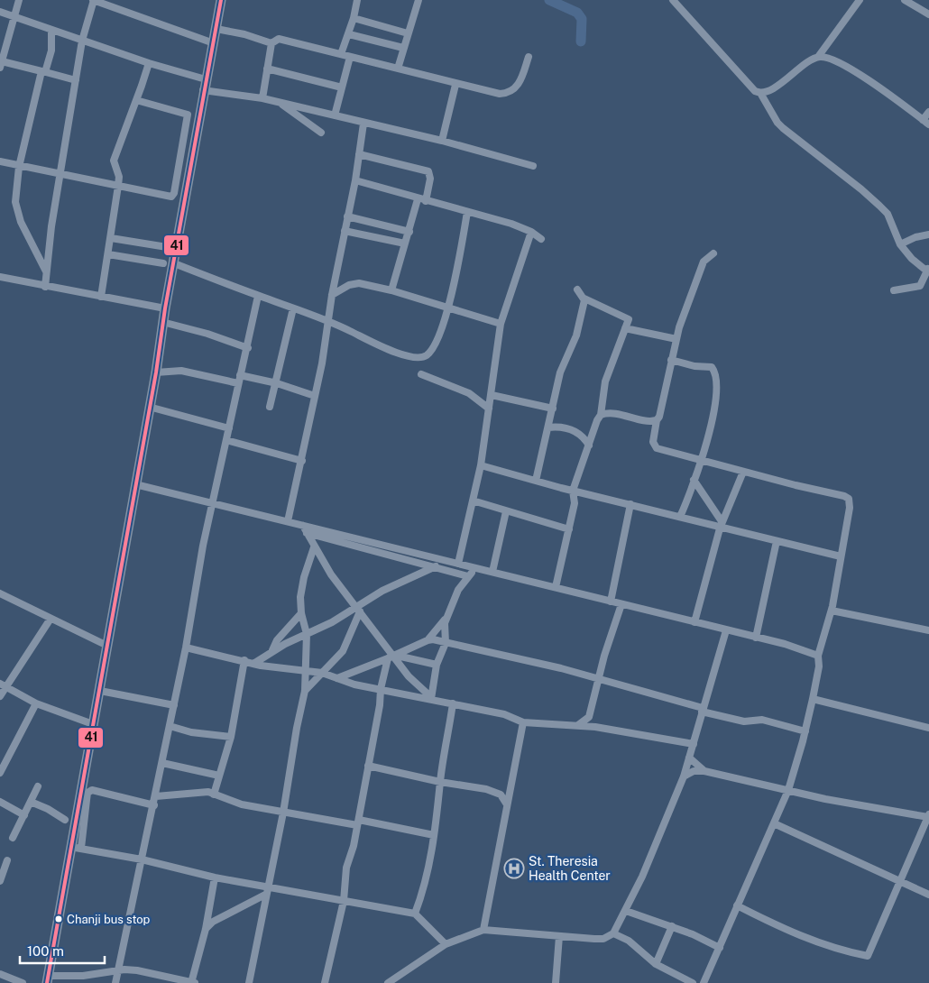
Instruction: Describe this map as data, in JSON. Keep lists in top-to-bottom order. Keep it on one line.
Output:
{"places":{"hospital":["St. Theresia Health Center"],"other":["Chanji bus stop"]},"lines":["transit line 41"],"scale_bar":"100 m"}
